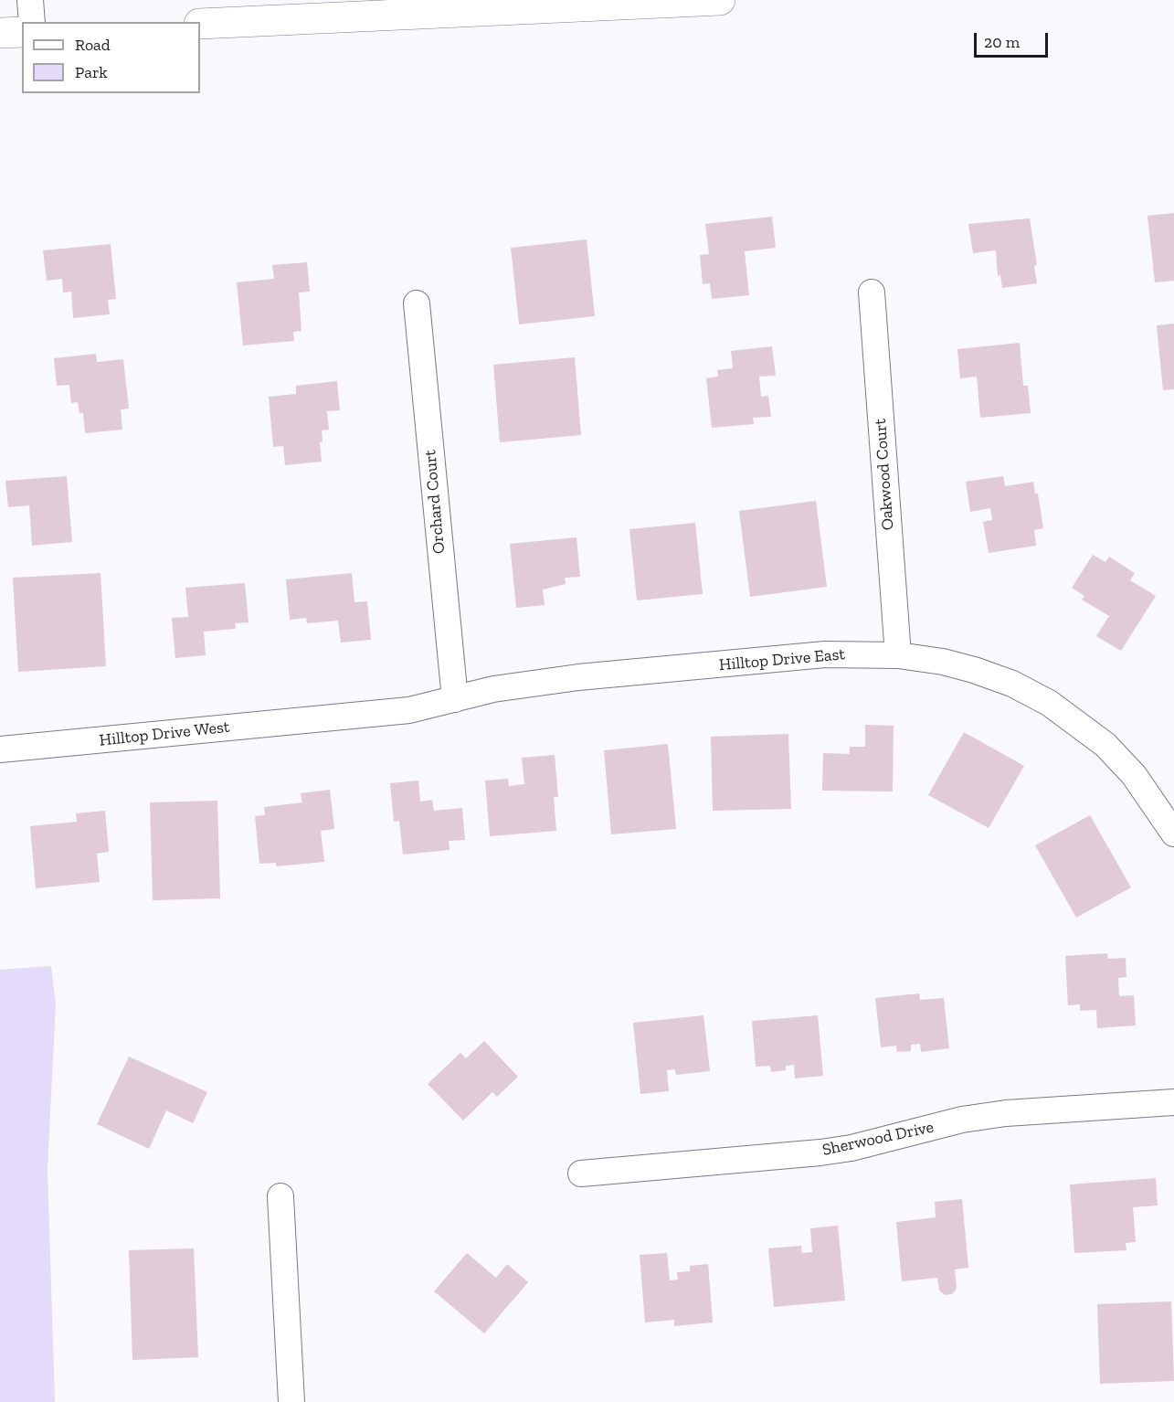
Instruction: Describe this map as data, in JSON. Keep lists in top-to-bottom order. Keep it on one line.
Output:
{"streets":{"street":["Oakwood Court","Orchard Court","Hilltop Drive East","Hilltop Drive West","Sherwood Drive"]},"crossings":[["Oakwood Court","Hilltop Drive East"],["Orchard Court","Hilltop Drive East"],["Hilltop Drive East","Hilltop Drive West"]],"legend":["Road","Park"],"scale_bar":"20 m"}
